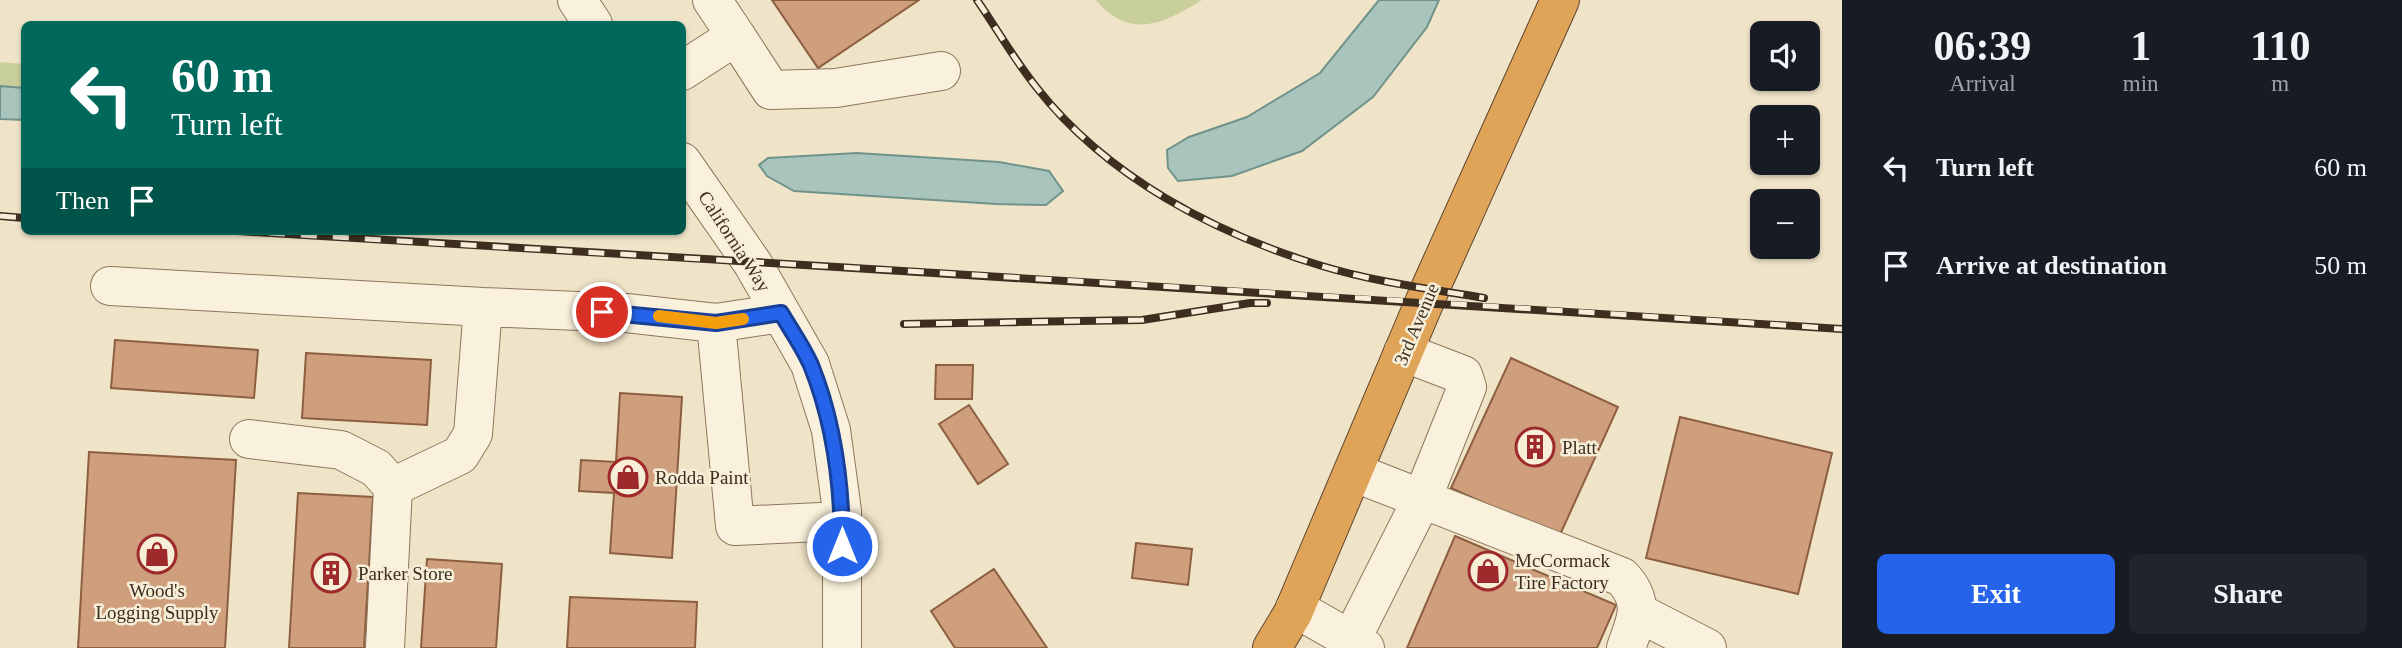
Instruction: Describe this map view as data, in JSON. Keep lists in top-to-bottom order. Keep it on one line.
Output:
{"streets":{"highway":["3rd Avenue"],"street":["California Way"]},"places":{"building":["Platt","Parker Store"],"shop":["Rodda Paint","Wood's Logging Supply","McCormack Tire Factory"]},"page":{"eta":["06:39","Arrival","1","min","110","m"],"map_buttons":["+","−"],"turn":["60 m","Turn left"],"list":[{"name":"Turn left","value":"60 m"},{"name":"Arrive at destination","value":"50 m"}],"then":"Then","buttons":["Exit","Share"]}}
